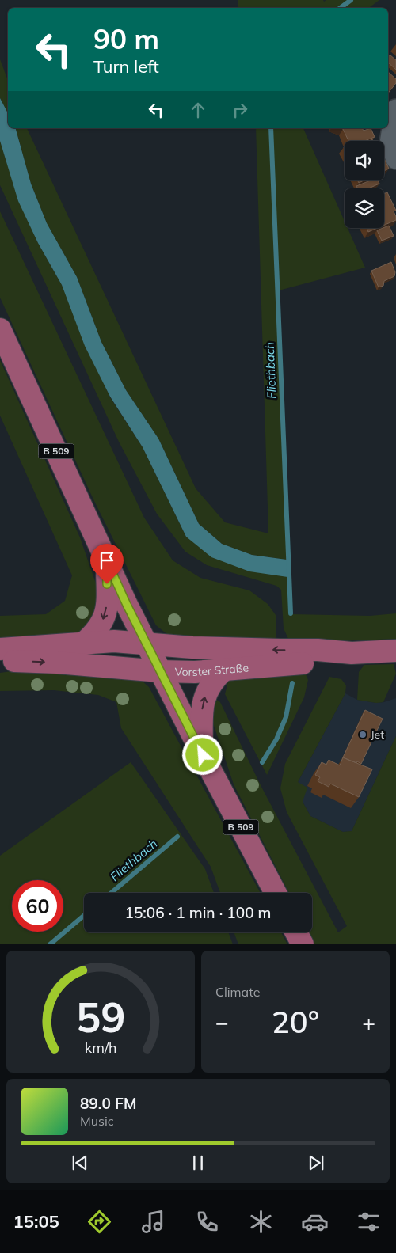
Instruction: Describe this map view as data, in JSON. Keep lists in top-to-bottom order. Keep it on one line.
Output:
{"streets":{"main road":["B 509","Vorster Straße"]},"crossings":[["B 509","Vorster Straße"]],"water":["Fliethbach"],"places":["Jet"],"page":{"turn":["90 m","Turn left"],"limit":"60","trip":"15:06 · 1 min · 100 m","tile":"Climate","heat":["−","20°","+"],"song":["89.0 FM","Music"],"tabs":"15:05","gauge":["59","km/h"]}}
